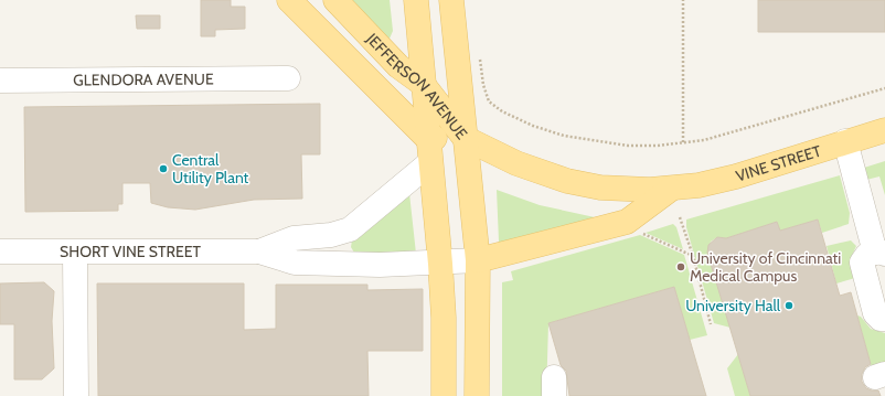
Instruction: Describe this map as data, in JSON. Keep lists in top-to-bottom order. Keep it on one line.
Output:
{"streets":{"main road":["JEFFERSON AVENUE","VINE STREET"],"street":["GLENDORA AVENUE","SHORT VINE STREET"]},"crossings":[["JEFFERSON AVENUE","VINE STREET"],["VINE STREET","SHORT VINE STREET"]],"places":["Central Utility Plant","University of Cincinnati Medical Campus","University Hall"]}
